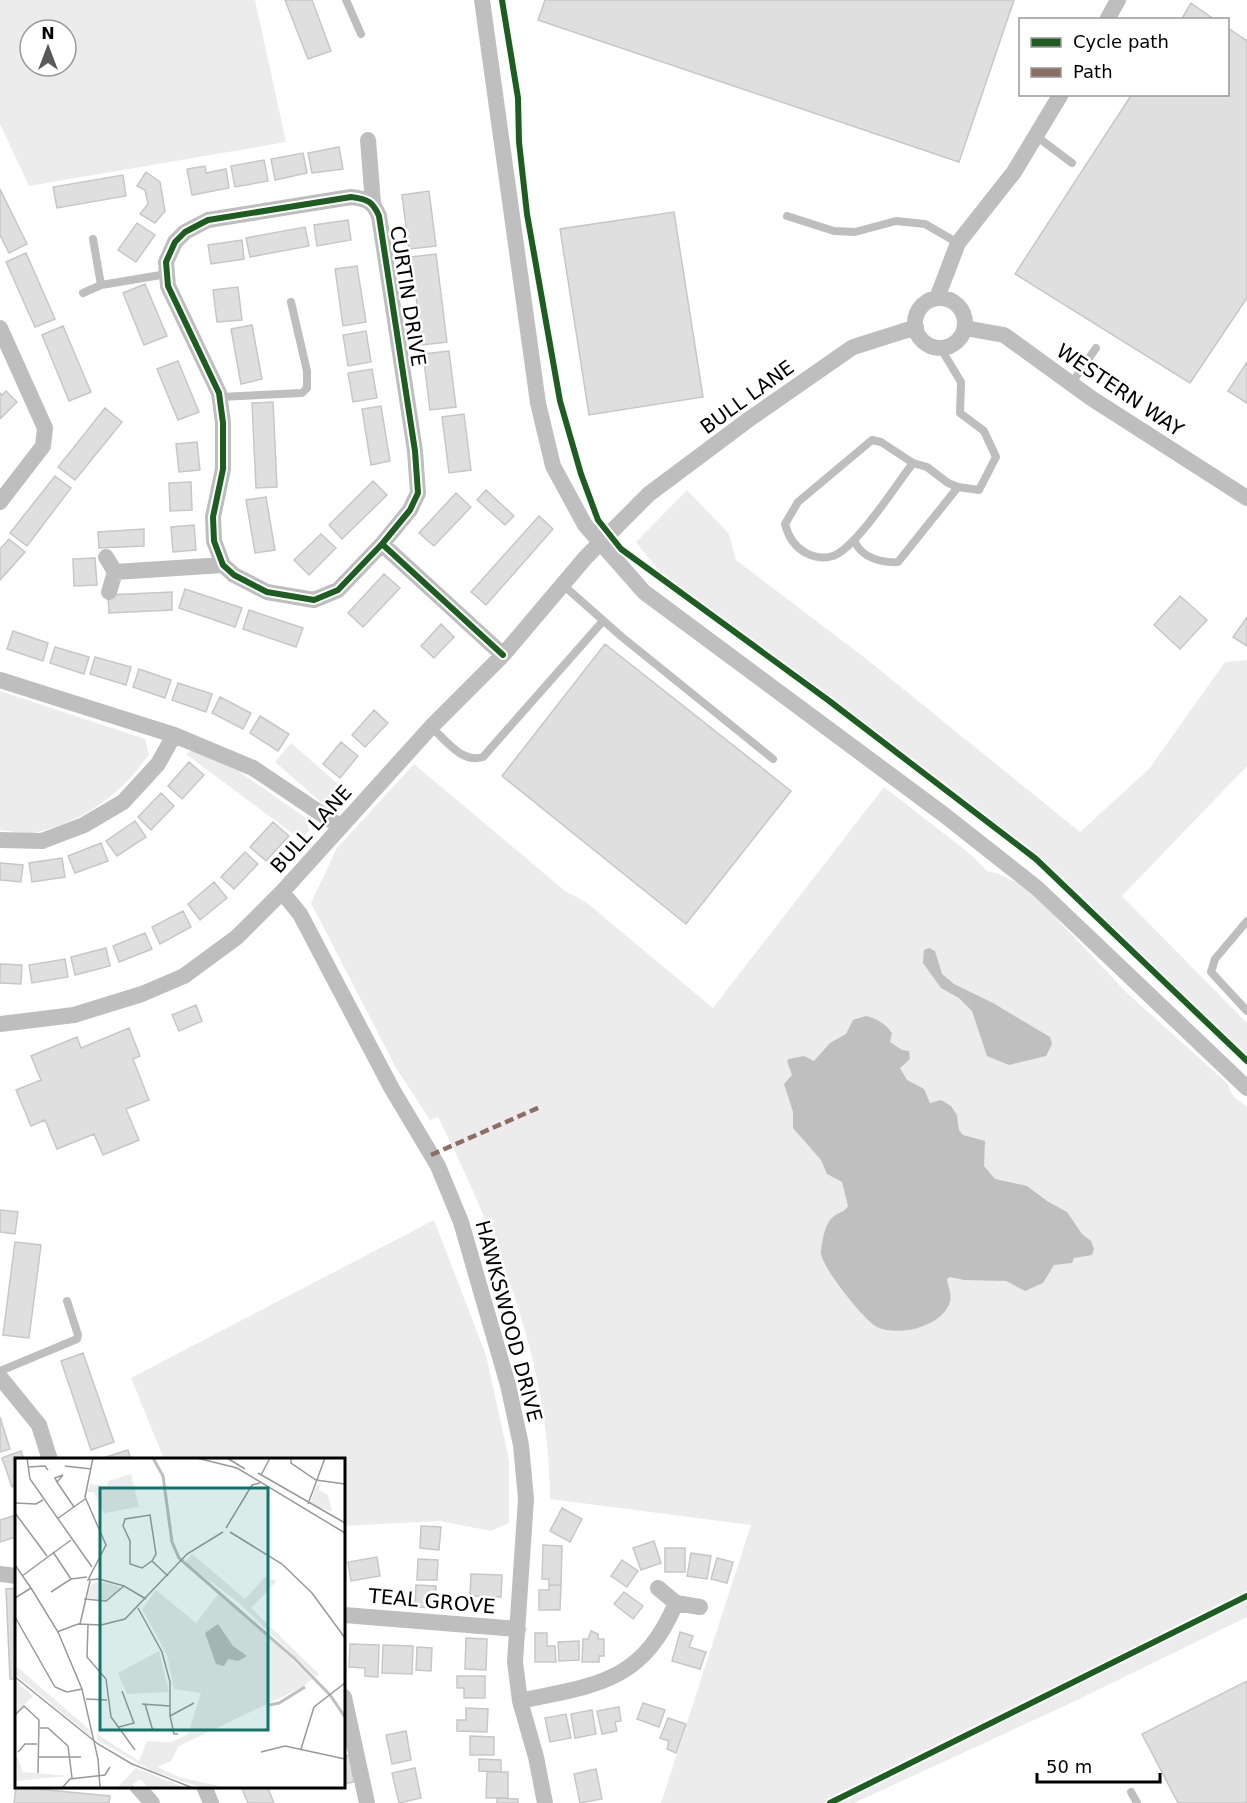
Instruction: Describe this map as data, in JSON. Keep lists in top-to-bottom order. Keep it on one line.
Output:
{"streets":{"street":["CURTIN DRIVE","WESTERN WAY","BULL LANE","HAWKSWOOD DRIVE","TEAL GROVE"]},"crossings":[["WESTERN WAY","BULL LANE"],["BULL LANE","HAWKSWOOD DRIVE"],["HAWKSWOOD DRIVE","TEAL GROVE"]],"legend":["Cycle path","Path"],"scale_bar":"50 m","north":"top"}
